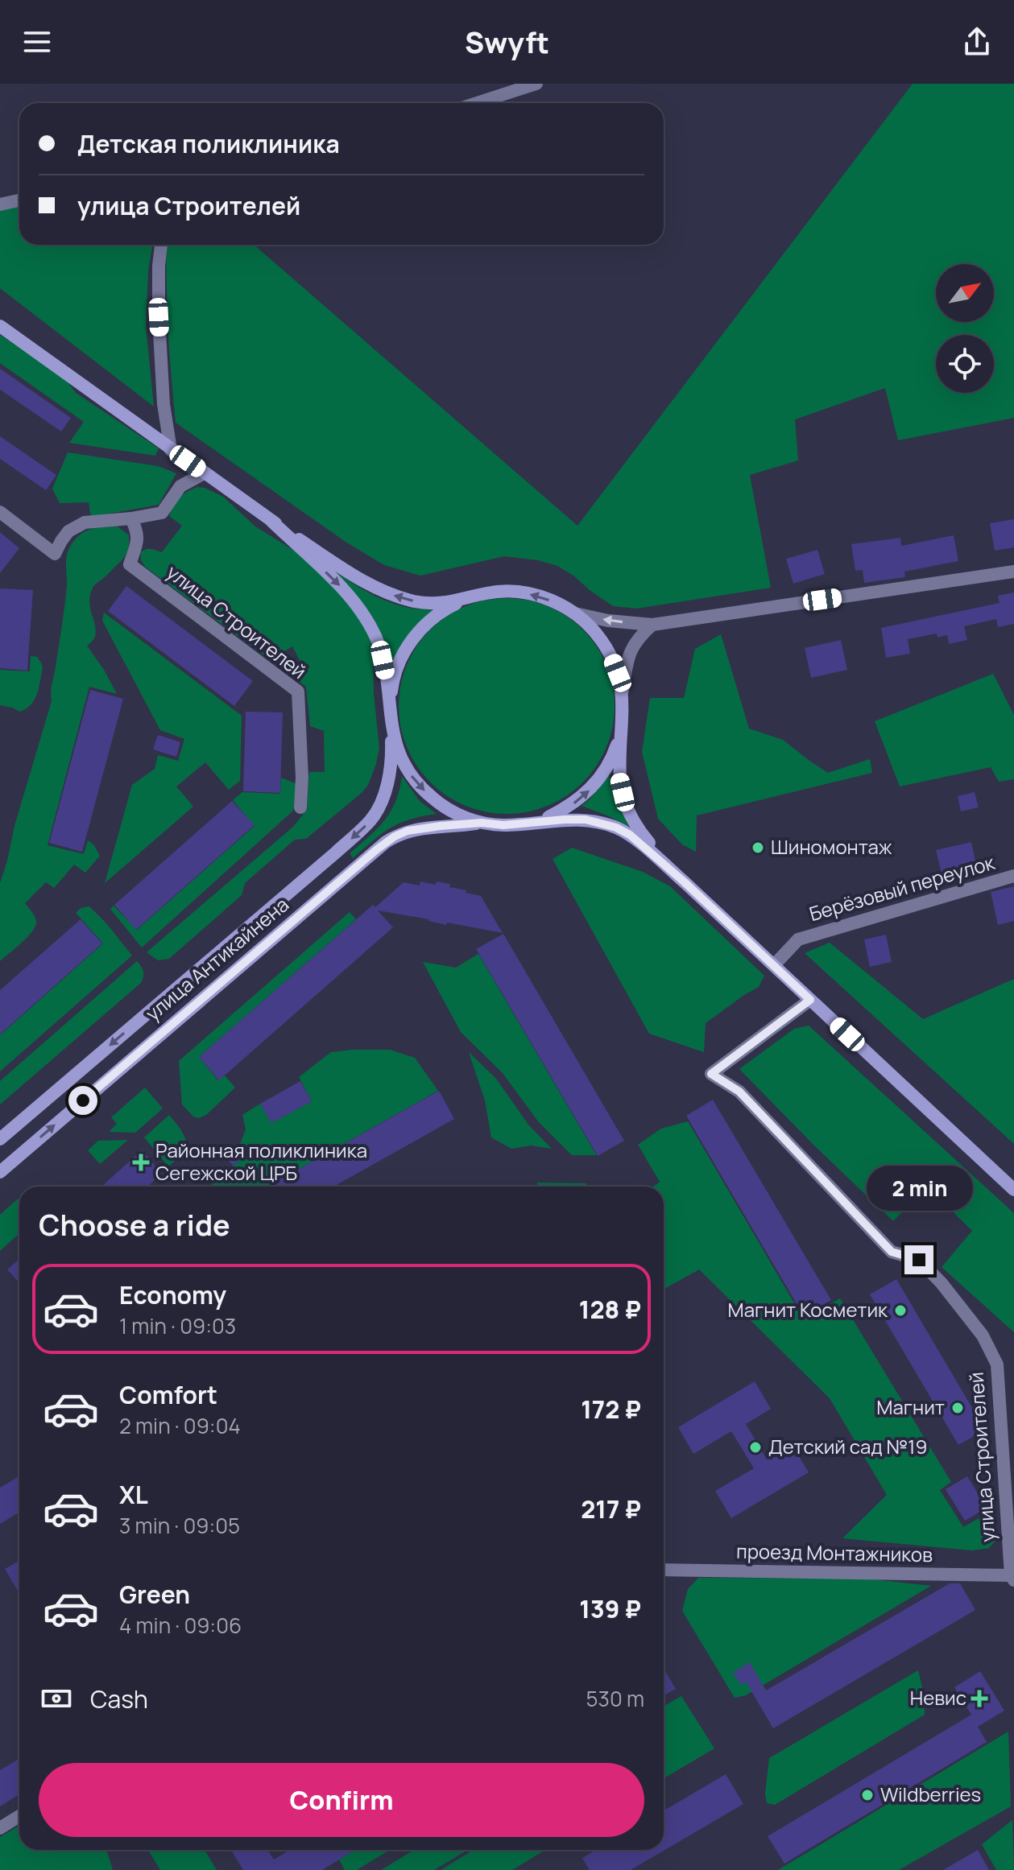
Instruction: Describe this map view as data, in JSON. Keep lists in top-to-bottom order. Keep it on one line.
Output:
{"streets":{"main road":["улица Антикайнена"],"street":["улица Строителей","Берёзовый переулок","проезд Монтажников"]},"crossings":[["улица Строителей","проезд Монтажников"]],"places":{"other":["Шиномонтаж","Магнит Косметик","Магнит","Детский сад №19","Wildberries"],"health":["Районная поликлиника Сегежской ЦРБ","Невис"]},"north":"top right","page":{"header":"Swyft","banner":["Детская поликлиника","улица Строителей"],"bubble":"2 min","heading":"Choose a ride","list":[{"name":"Economy","note":"1 min · 09:03","value":"128 ₽"},{"name":"Comfort","note":"2 min · 09:04","value":"172 ₽"},{"name":"XL","note":"3 min · 09:05","value":"217 ₽"},{"name":"Green","note":"4 min · 09:06","value":"139 ₽"}],"pay":["Cash","530 m"],"buttons":"Confirm"}}
